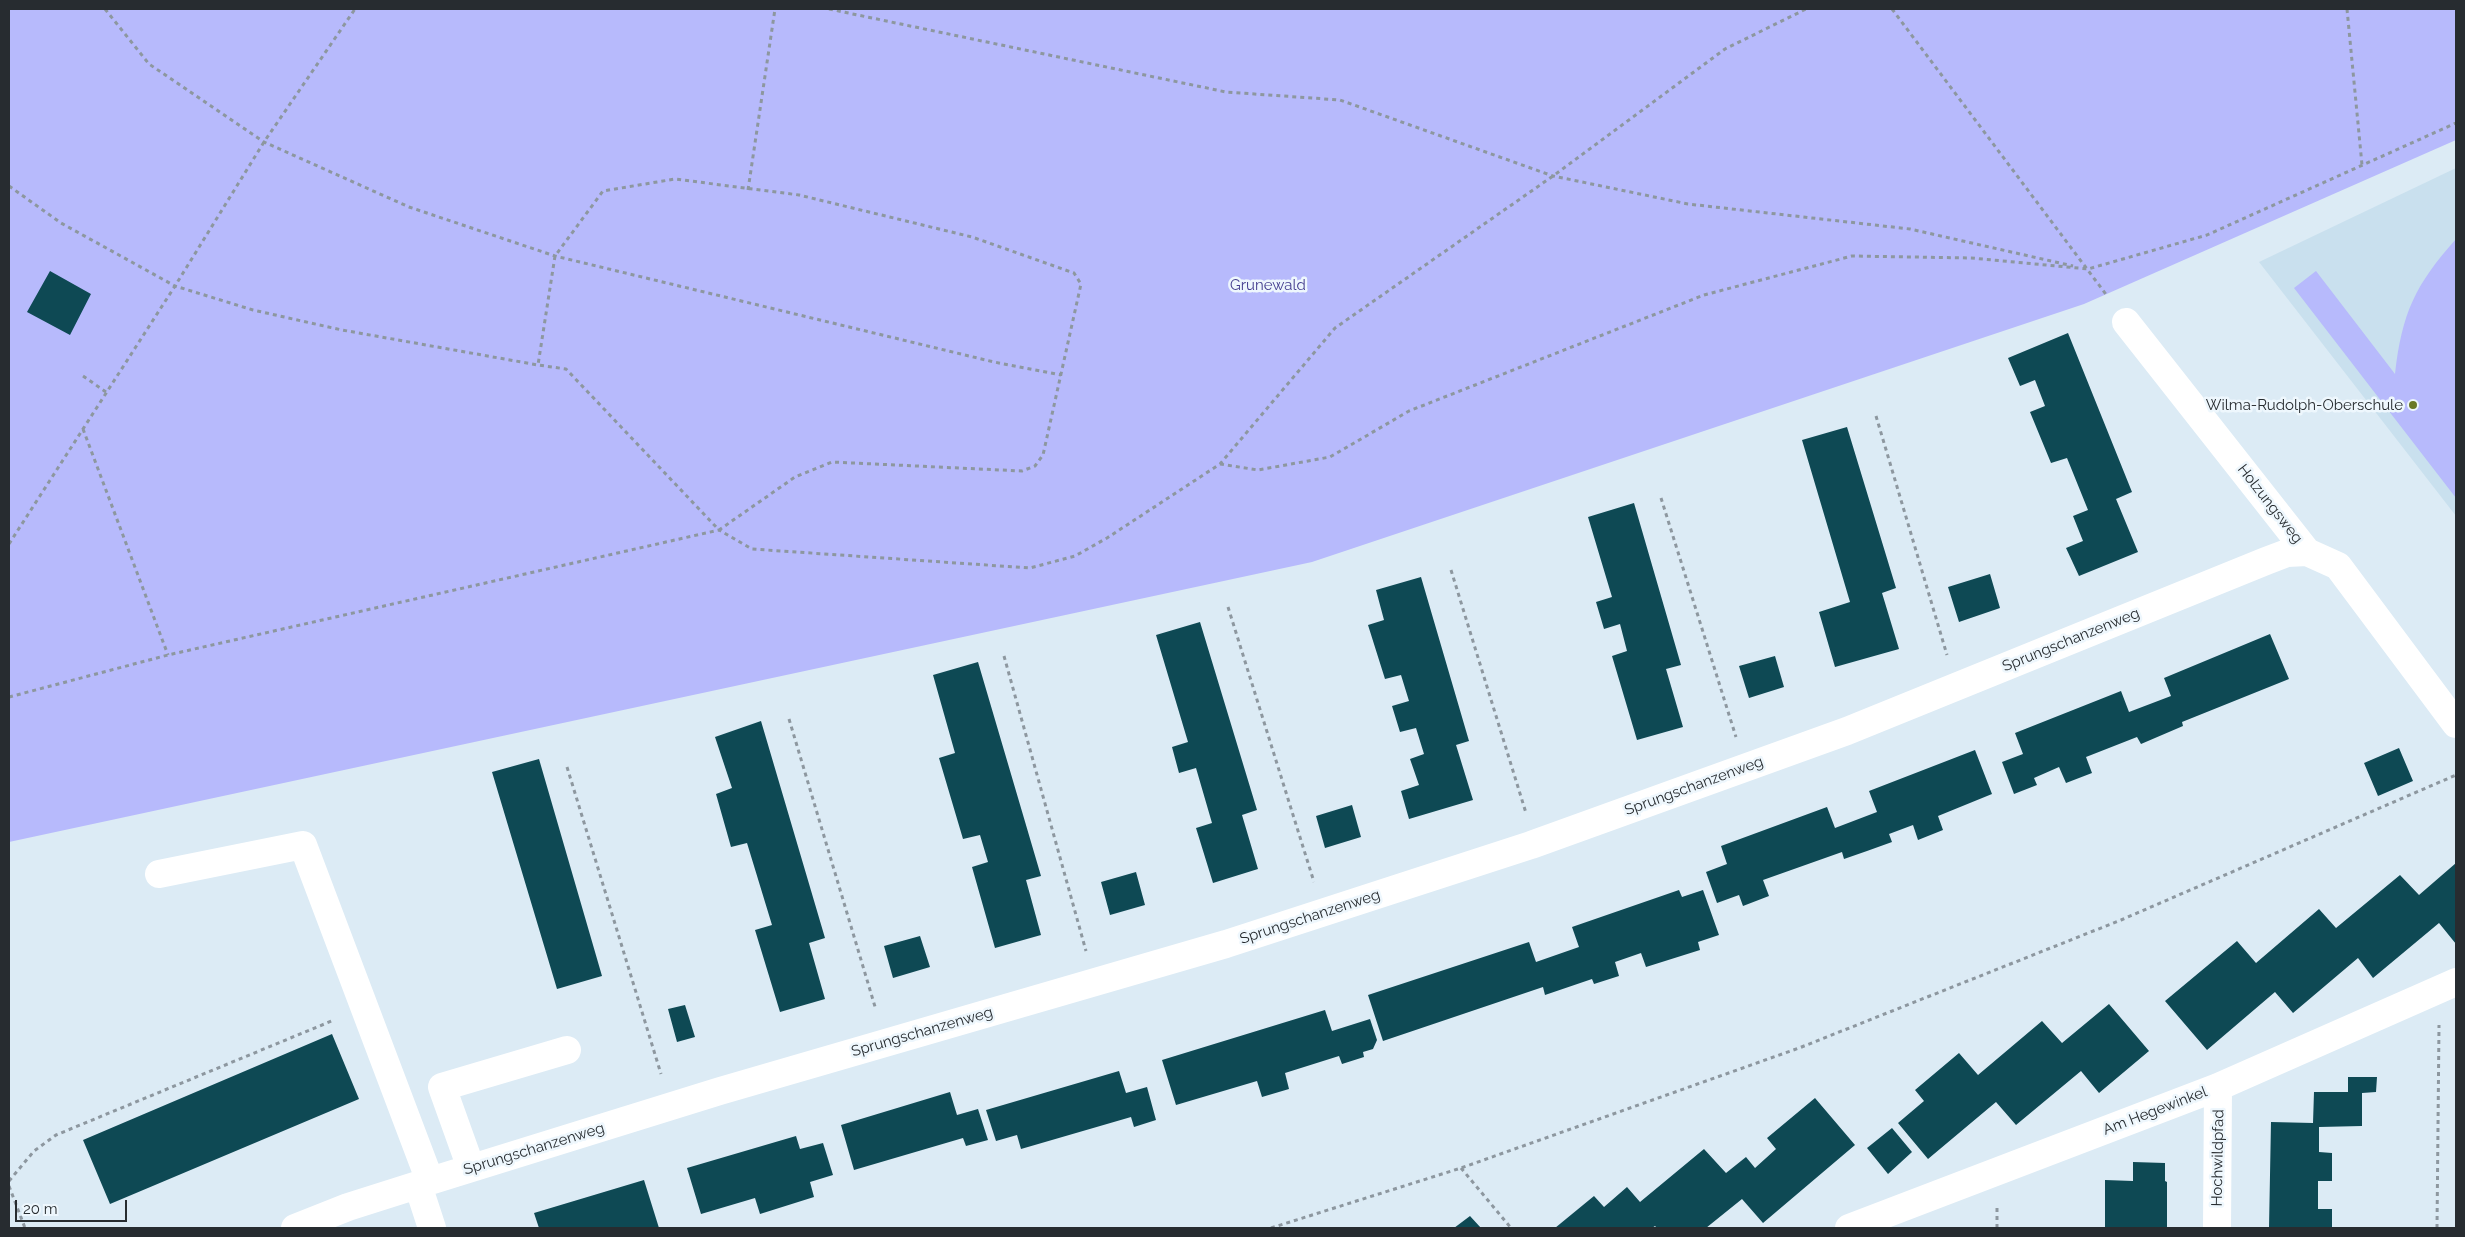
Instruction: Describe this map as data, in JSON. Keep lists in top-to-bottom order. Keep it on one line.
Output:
{"streets":{"street":["Holzungsweg","Sprungschanzenweg","Am Hegewinkel","Hochwildpfad"]},"crossings":[["Holzungsweg","Sprungschanzenweg"],["Am Hegewinkel","Hochwildpfad"]],"parks":["Grunewald"],"places":["Wilma-Rudolph-Oberschule"],"scale_bar":"20 m"}
